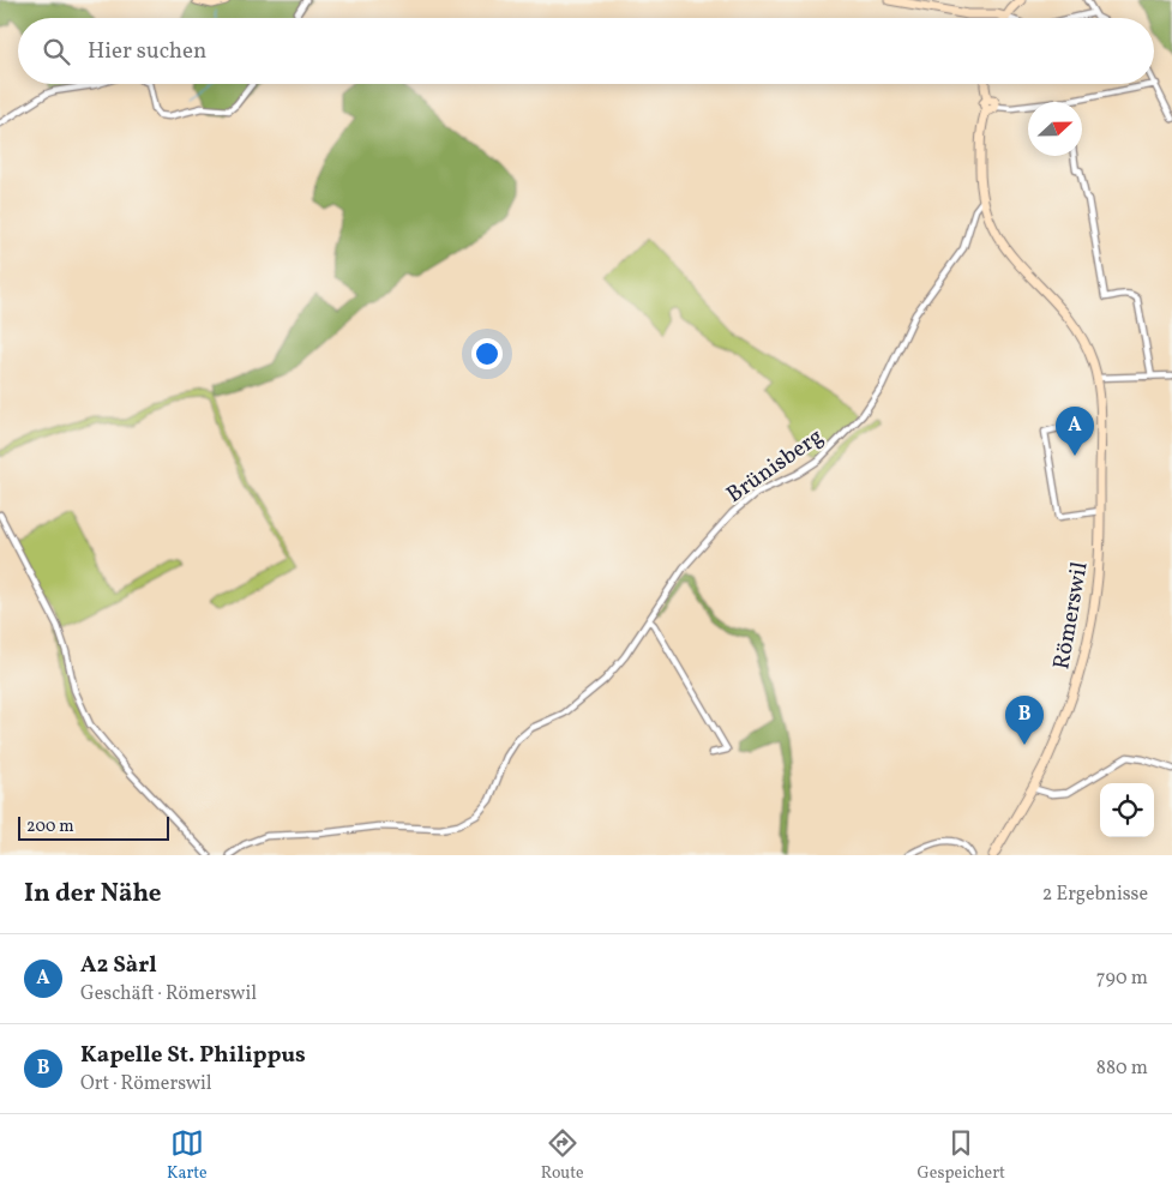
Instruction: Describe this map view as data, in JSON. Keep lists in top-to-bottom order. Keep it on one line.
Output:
{"streets":{"main road":["Römerswil"],"street":["Brünisberg"]},"crossings":[["Brünisberg","Römerswil"]],"scale_bar":"200 m","north":"right","page":{"search":"Hier suchen","pins":["A","B"],"scale":"200 m","heading":["In der Nähe","2 Ergebnisse"],"list":[{"mark":"A","name":"A2 Sàrl","note":"Geschäft · Römerswil","value":"790 m"},{"mark":"B","name":"Kapelle St. Philippus","note":"Ort · Römerswil","value":"880 m"}],"nav":["Karte","Route","Gespeichert"]}}
